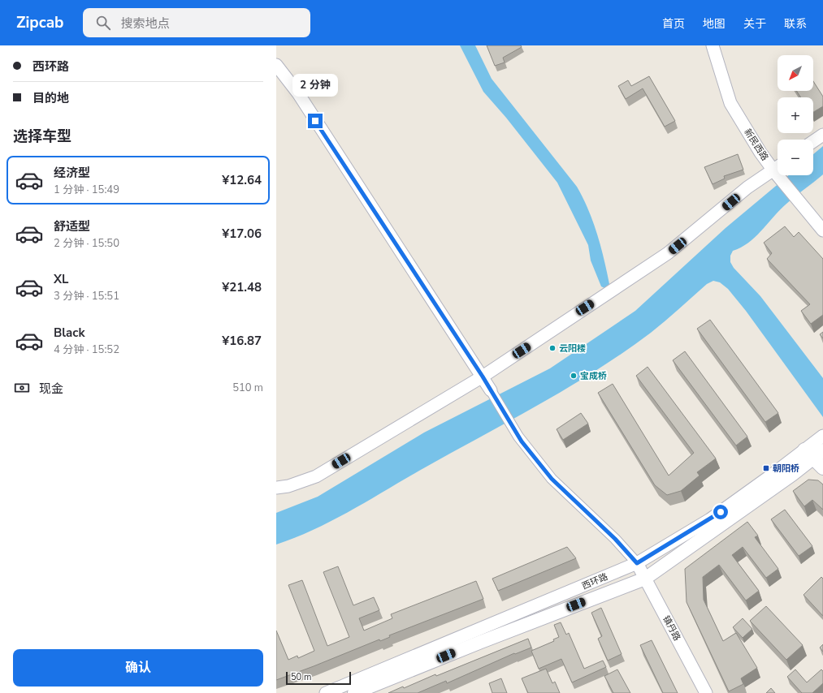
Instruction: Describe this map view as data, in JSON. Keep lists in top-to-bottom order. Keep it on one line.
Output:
{"streets":{"main road":["西环路"],"street":["新民西路","镇丹路"]},"crossings":[["西环路","镇丹路"]],"places":{"other":["云阳楼","宝成桥"],"transit":["朝阳桥"]},"scale_bar":"50 m","north":"bottom left","page":{"header":"Zipcab","search":"搜索地点","nav":["首页","地图","关于","联系"],"banner":["西环路","目的地"],"map_buttons":["+","−"],"bubble":"2 分钟","heading":"选择车型","list":[{"name":"经济型","note":"1 分钟 · 15:49","value":"¥12.64"},{"name":"舒适型","note":"2 分钟 · 15:50","value":"¥17.06"},{"name":"XL","note":"3 分钟 · 15:51","value":"¥21.48"},{"name":"Black","note":"4 分钟 · 15:52","value":"¥16.87"}],"pay":["现金","510 m"],"buttons":"确认","scale":"50 m"}}
